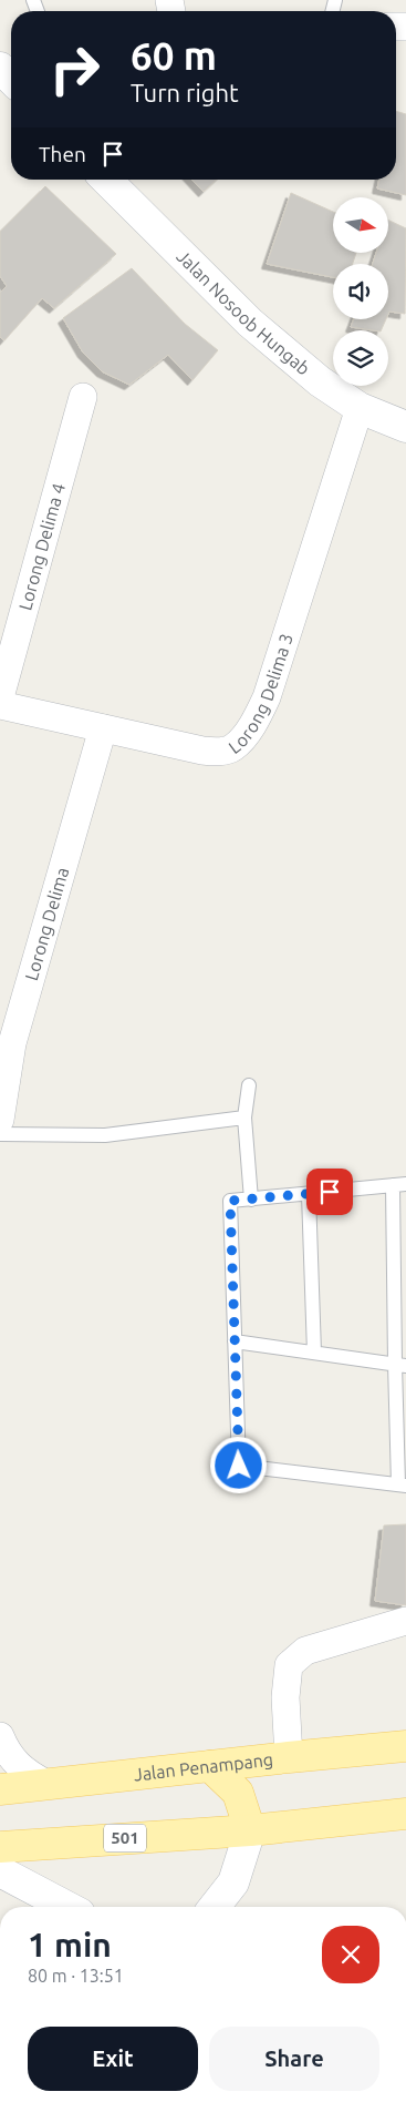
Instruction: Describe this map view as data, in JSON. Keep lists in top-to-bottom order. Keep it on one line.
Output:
{"streets":{"main road":["Jalan Nosoob Hungab","Jalan Penampang","501"],"street":["Lorong Delima 4","Lorong Delima 3","Lorong Delima"]},"crossings":[["Jalan Nosoob Hungab","Lorong Delima 3"],["Lorong Delima 3","Lorong Delima"]],"north":"right","page":{"turn":["60 m","Turn right"],"then":"Then","heading":["1 min","80 m · 13:51"],"buttons":["Exit","Share"]}}
